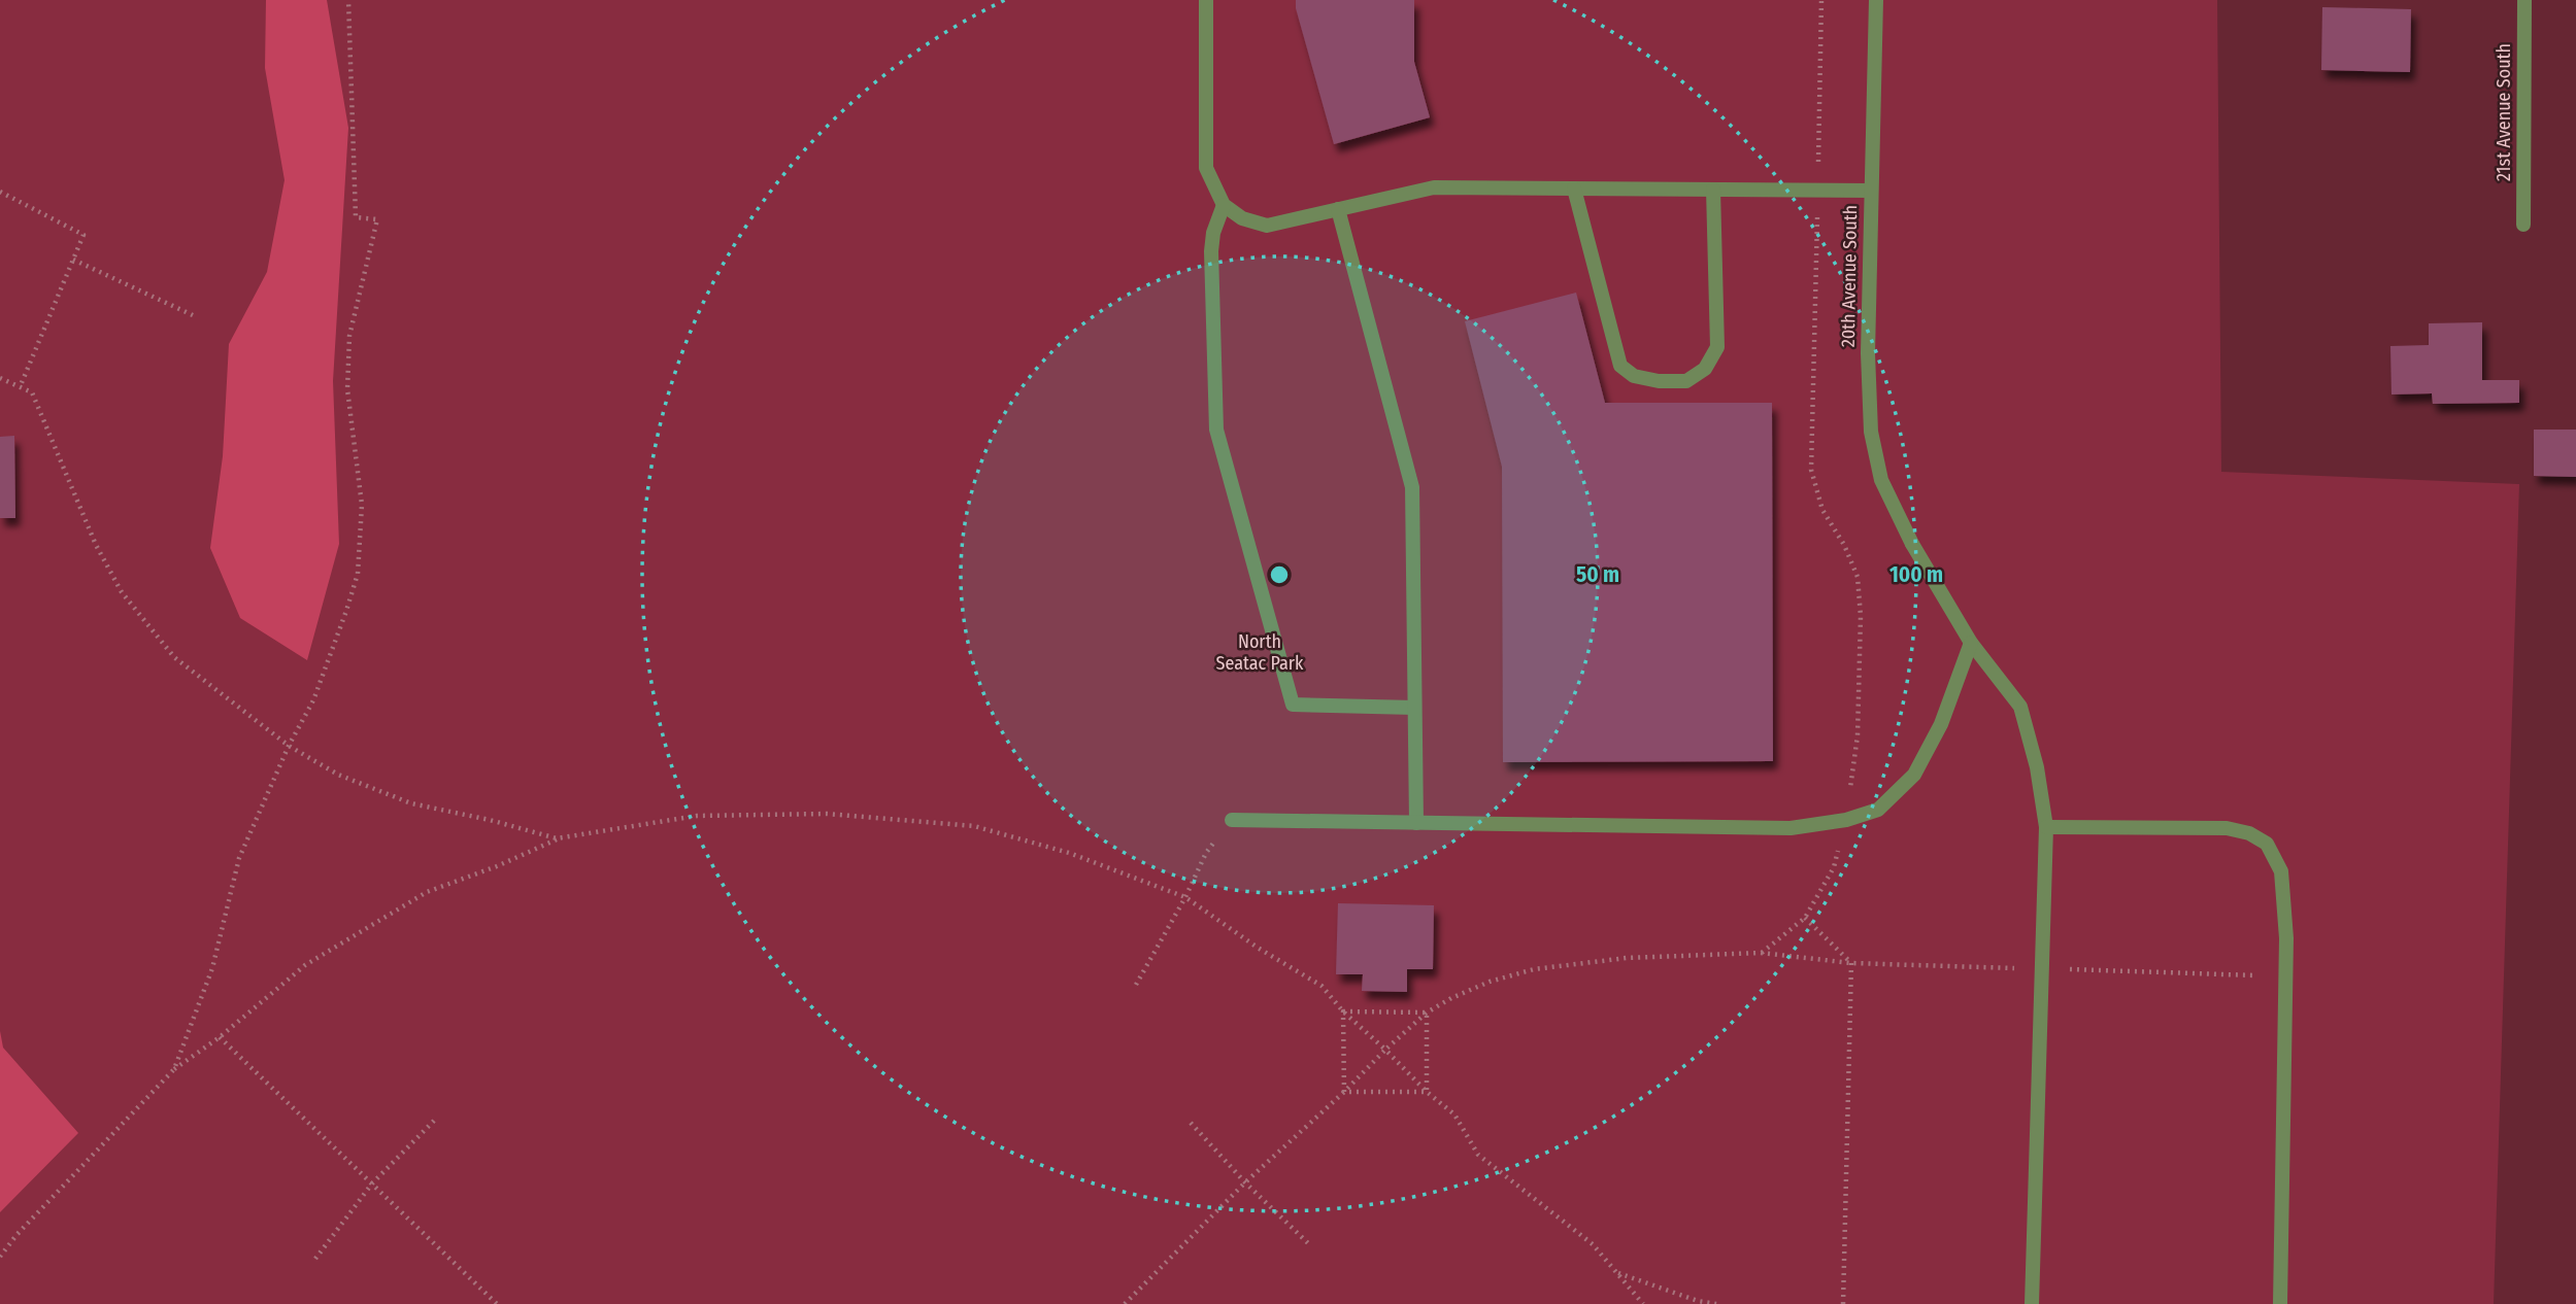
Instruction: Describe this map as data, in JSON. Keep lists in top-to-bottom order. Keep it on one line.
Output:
{"streets":{"street":["21st Avenue South","20th Avenue South"]},"parks":["North Seatac Park"],"rings":["50 m","100 m"]}
